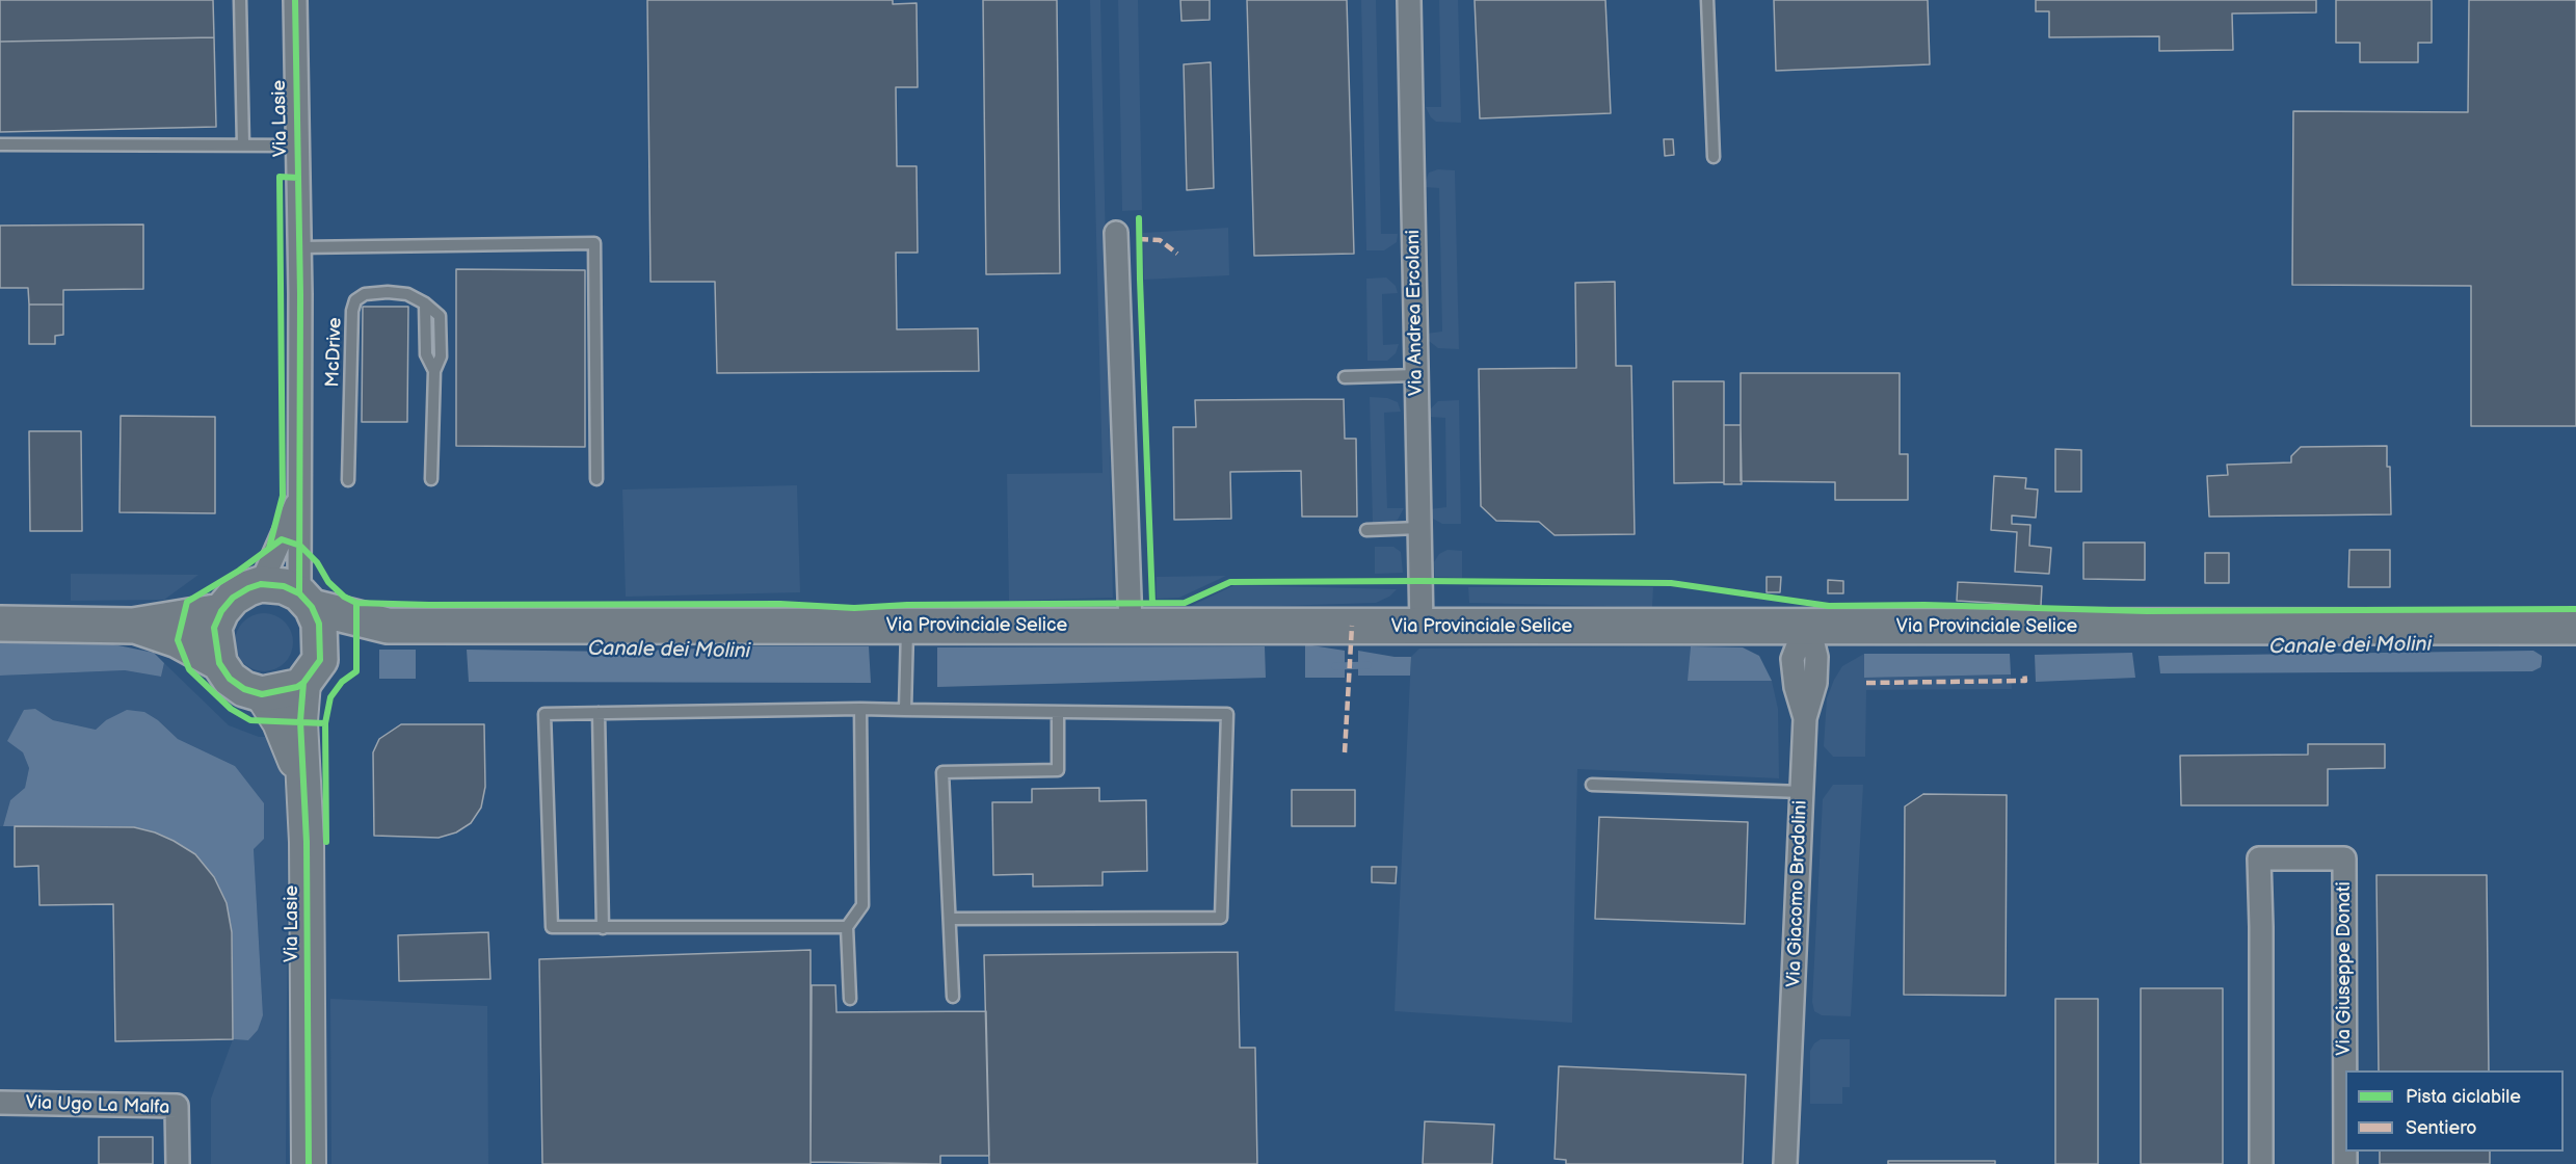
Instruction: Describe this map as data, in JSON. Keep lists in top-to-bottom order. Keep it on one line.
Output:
{"streets":{"main road":["Via Provinciale Selice"],"street":["Via Lasie","Via Andrea Ercolani","Via Giacomo Brodolini","Via Giuseppe Donati","Via Ugo La Malfa"],"lane":["McDrive"]},"crossings":[["Via Lasie","Via Provinciale Selice"],["Via Andrea Ercolani","Via Provinciale Selice"],["Via Provinciale Selice","Via Giacomo Brodolini"]],"water":["Canale dei Molini"],"legend":["Pista ciclabile","Sentiero"]}
